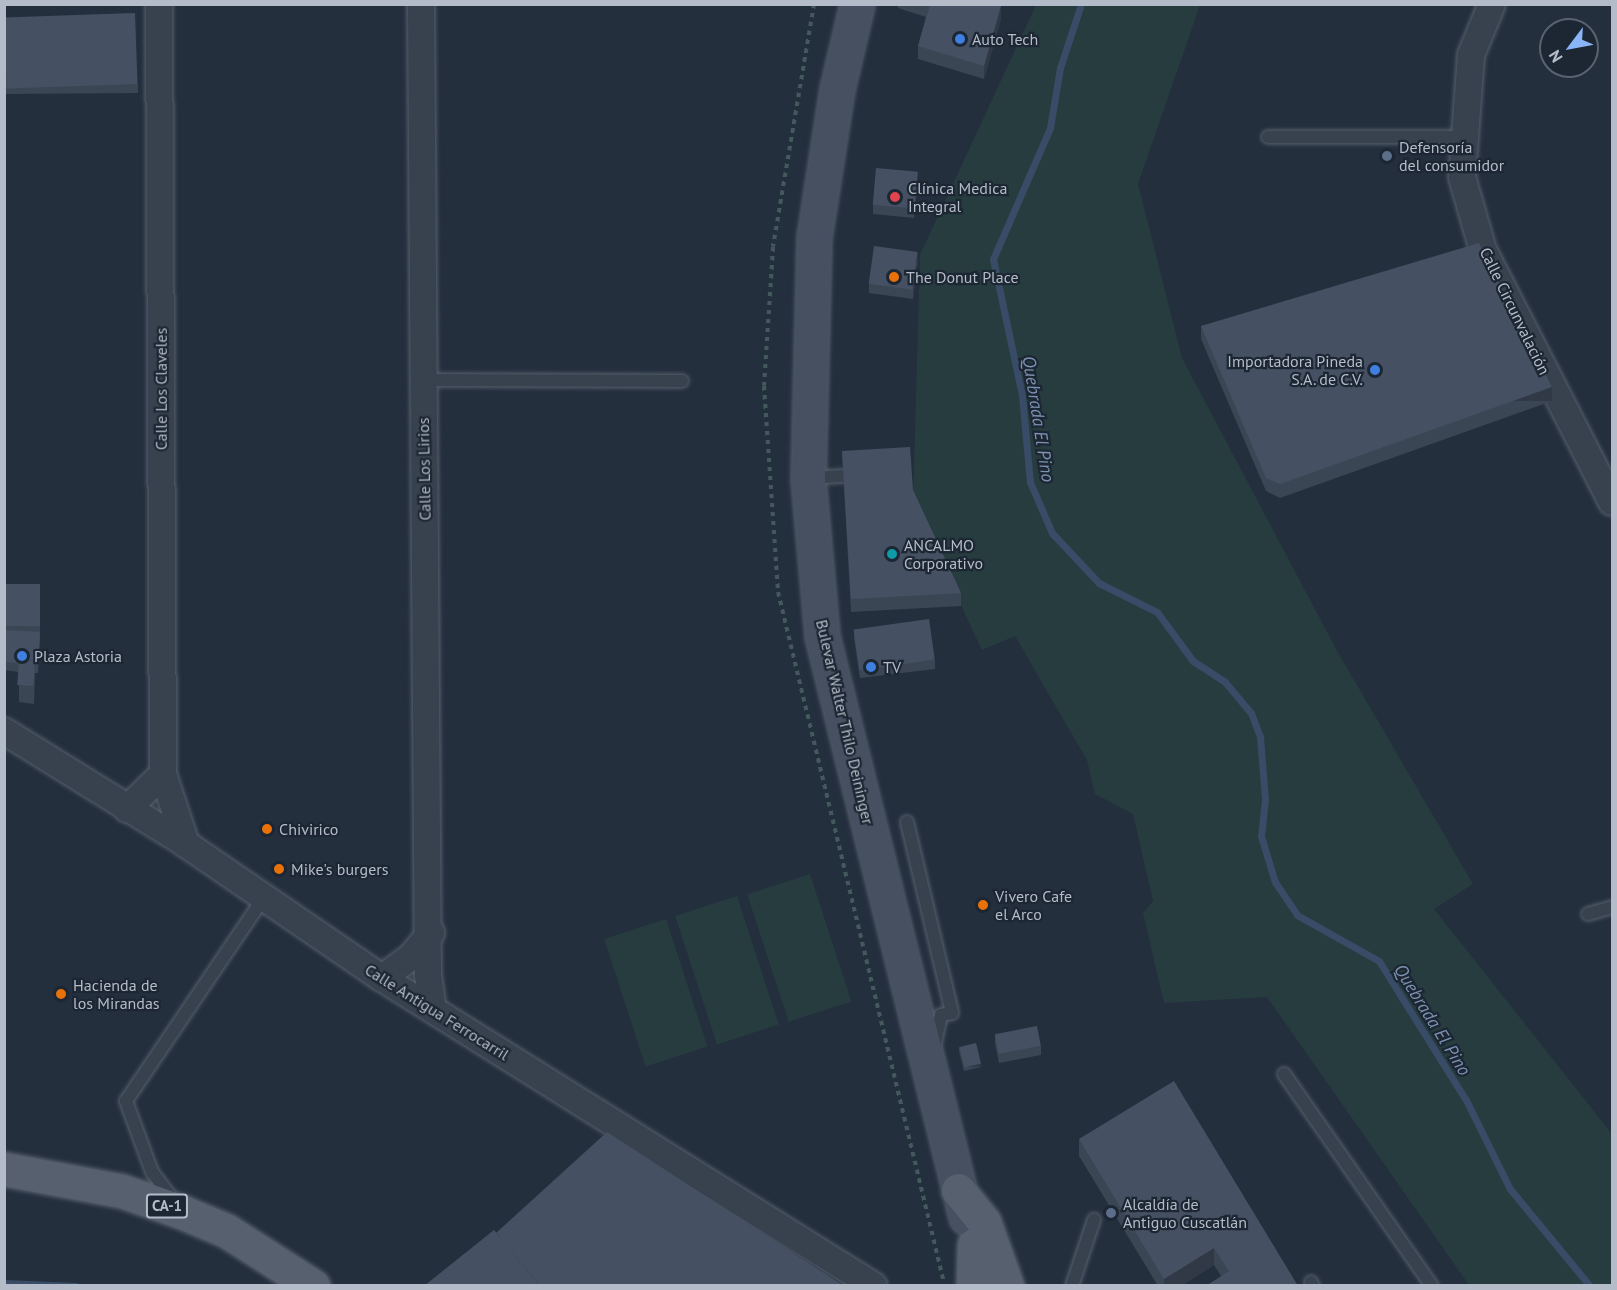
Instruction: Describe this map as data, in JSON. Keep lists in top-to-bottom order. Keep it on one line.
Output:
{"streets":{"main road":["Bulevar Walter Thilo Deininger","CA-1"],"street":["Calle Circunvalación","Calle Los Claveles","Calle Los Lirios","Calle Antigua Ferrocarril"]},"crossings":[["Calle Los Claveles","Calle Antigua Ferrocarril"],["Calle Los Lirios","Calle Antigua Ferrocarril"]],"water":["Quebrada El Pino"],"places":["Auto Tech","Defensoría del consumidor","Clínica Medica Integral","The Donut Place","Importadora Pineda S.A. de C.V.","ANCALMO Corporativo","Plaza Astoria","TV","Chivirico","Mike's burgers","Vivero Cafe el Arco","Hacienda de los Mirandas","Alcaldía de Antiguo Cuscatlán"],"north":"bottom left"}
